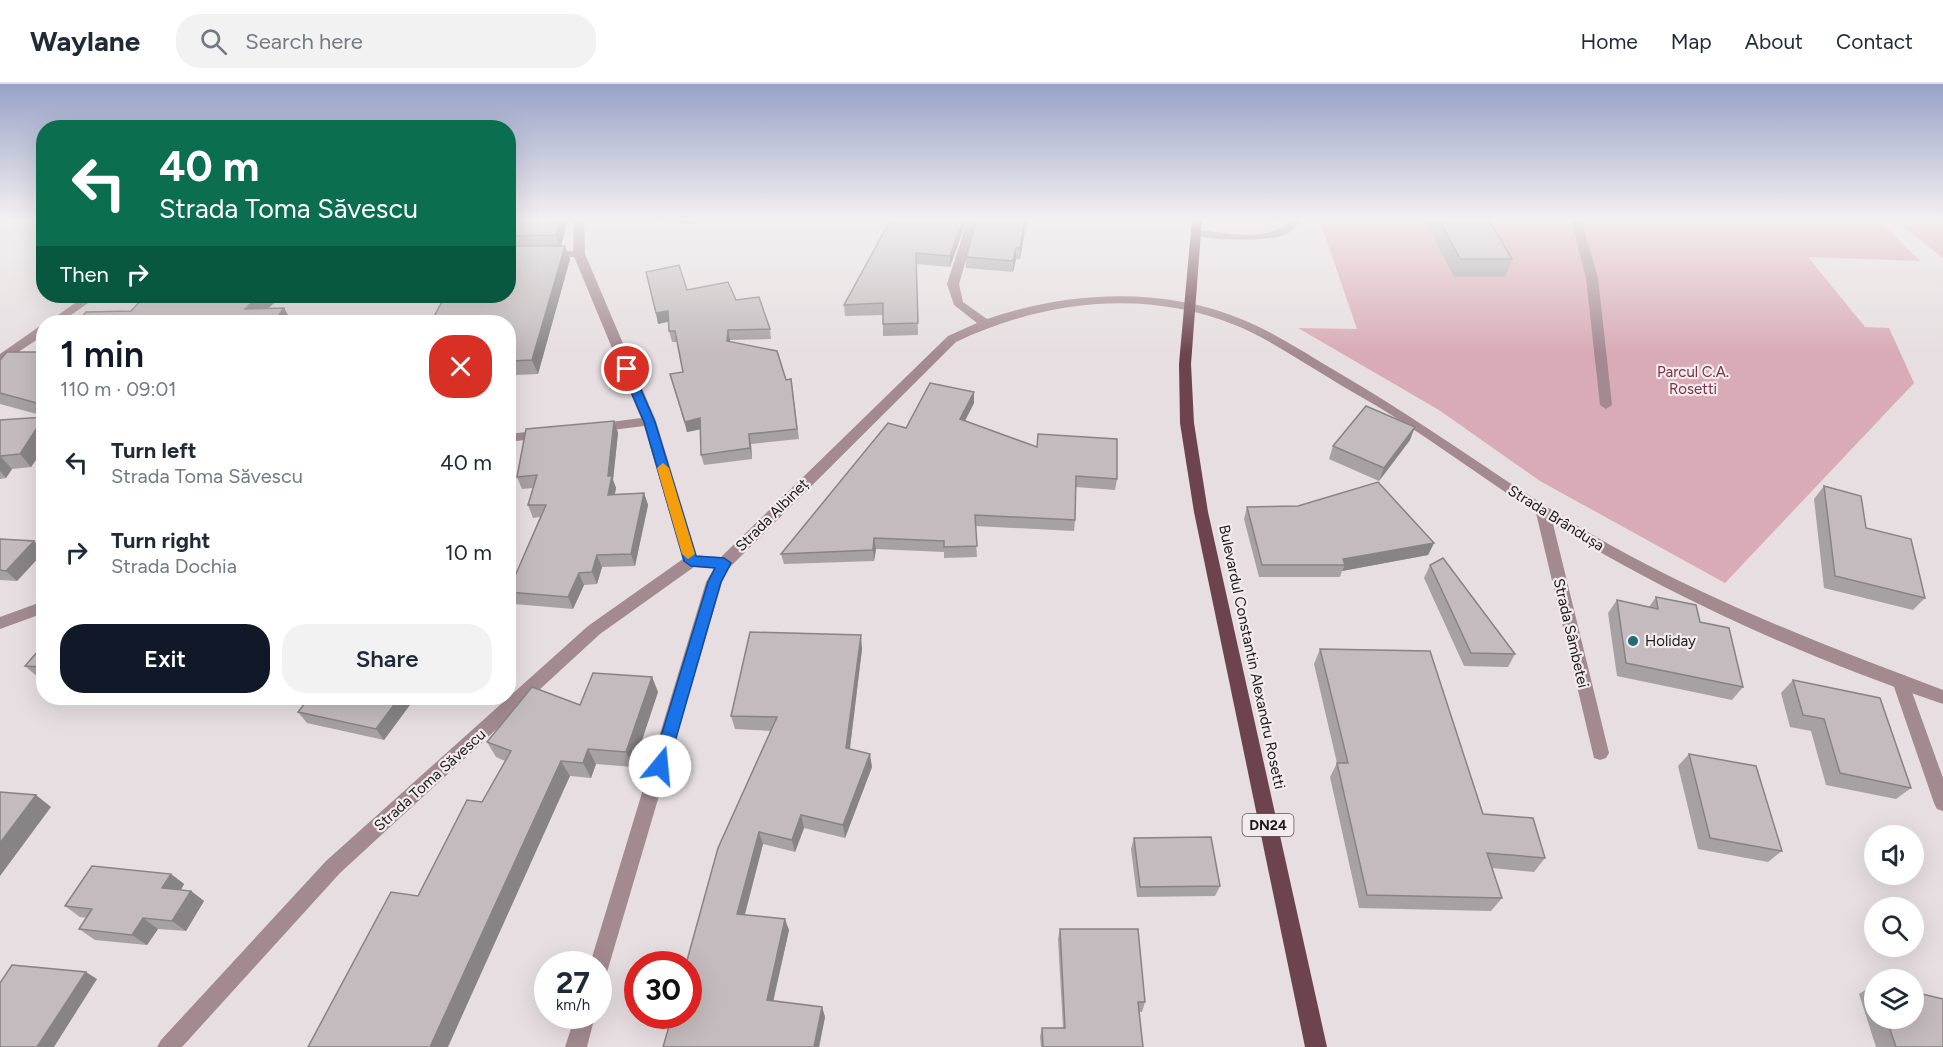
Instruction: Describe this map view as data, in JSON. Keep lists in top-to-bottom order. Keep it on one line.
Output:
{"streets":{"main road":["Bulevardul Constantin Alexandru Rosetti","DN24"],"street":["Strada Albineț","Strada Brândușa","Strada Sâmbetei","Strada Toma Săvescu"]},"crossings":[["Strada Albineț","Strada Brândușa"],["Strada Albineț","Bulevardul Constantin Alexandru Rosetti"],["Strada Albineț","DN24"],["Strada Brândușa","Strada Sâmbetei"],["Strada Brândușa","Bulevardul Constantin Alexandru Rosetti"],["Strada Brândușa","DN24"],["Bulevardul Constantin Alexandru Rosetti","DN24"]],"parks":["Parcul C.A. Rosetti"],"places":["Holiday"],"page":{"header":"Waylane","search":"Search here","nav":["Home","Map","About","Contact"],"turn":["40 m","Strada Toma Săvescu"],"then":"Then","heading":["1 min","110 m · 09:01"],"list":[{"name":"Turn left","note":"Strada Toma Săvescu","value":"40 m"},{"name":"Turn right","note":"Strada Dochia","value":"10 m"}],"buttons":["Exit","Share"],"speed":"27 km/h","limit":"30"}}
